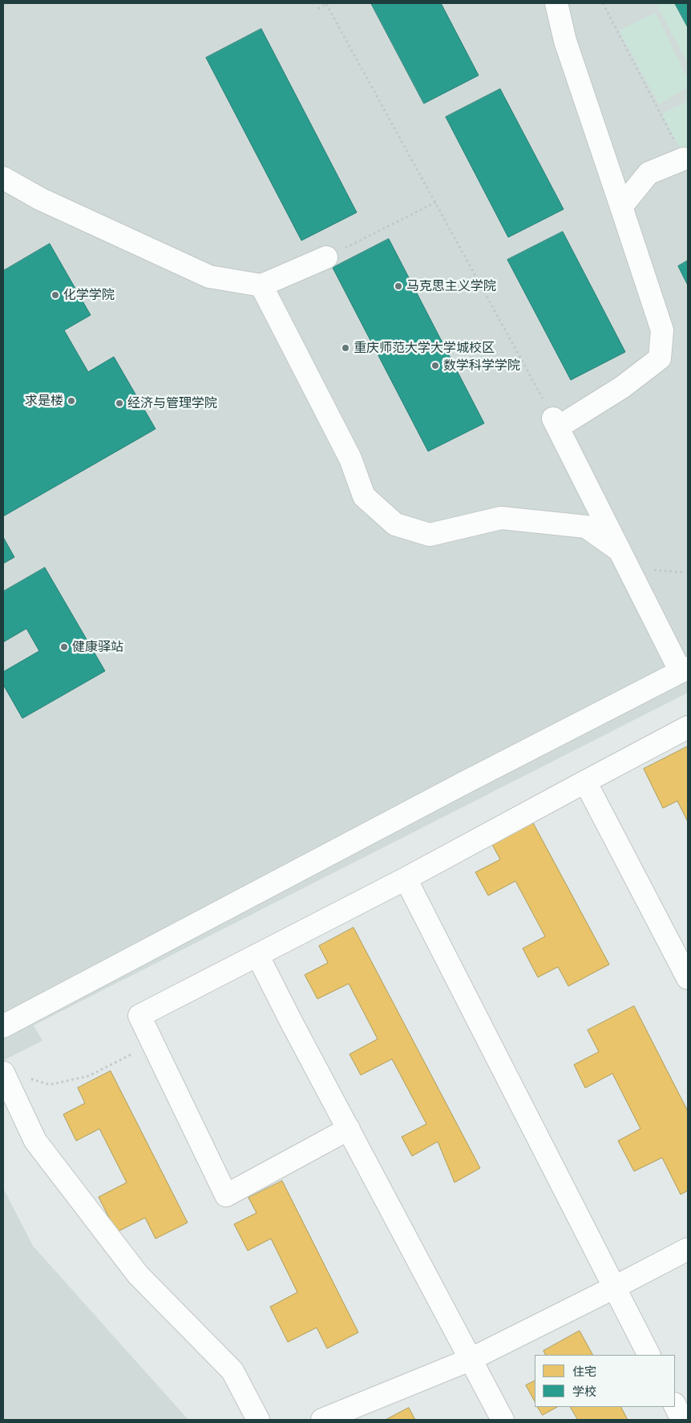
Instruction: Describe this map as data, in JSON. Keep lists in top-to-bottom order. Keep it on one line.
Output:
{"places":["马克思主义学院","化学学院","重庆师范大学大学城校区","数学科学学院","求是楼","经济与管理学院","健康驿站"],"legend":["住宅","学校"]}
